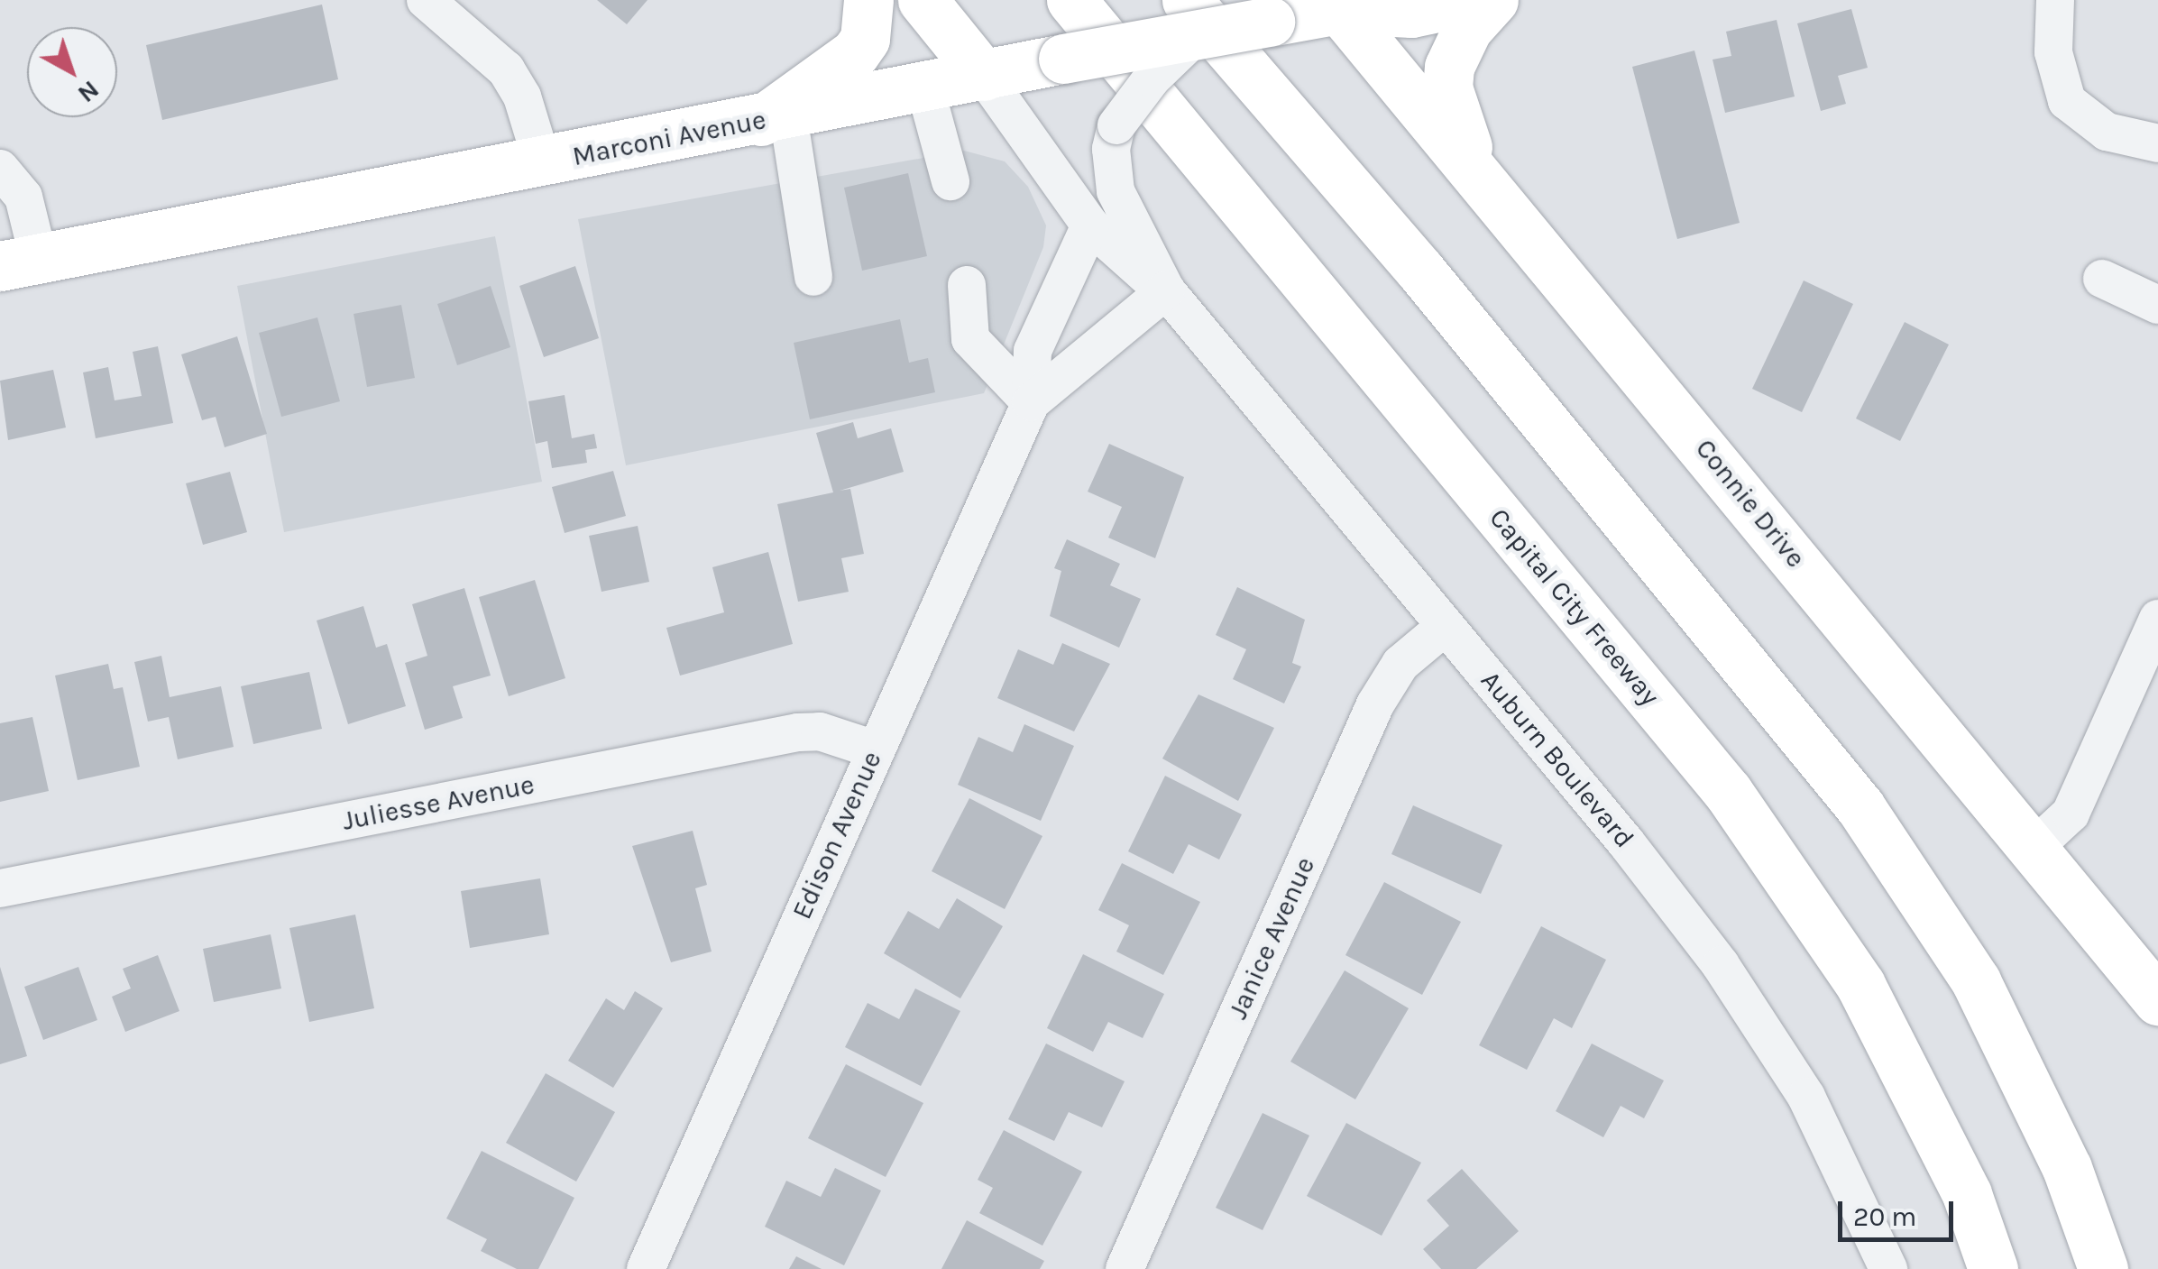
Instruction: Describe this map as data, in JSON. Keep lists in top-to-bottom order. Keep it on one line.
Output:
{"streets":{"main road":["Marconi Avenue","Connie Drive","Capital City Freeway"],"street":["Auburn Boulevard","Juliesse Avenue","Edison Avenue","Janice Avenue"]},"crossings":[["Marconi Avenue","Connie Drive"],["Marconi Avenue","Auburn Boulevard"],["Auburn Boulevard","Edison Avenue"],["Auburn Boulevard","Janice Avenue"],["Juliesse Avenue","Edison Avenue"]],"scale_bar":"20 m","north":"bottom right"}
